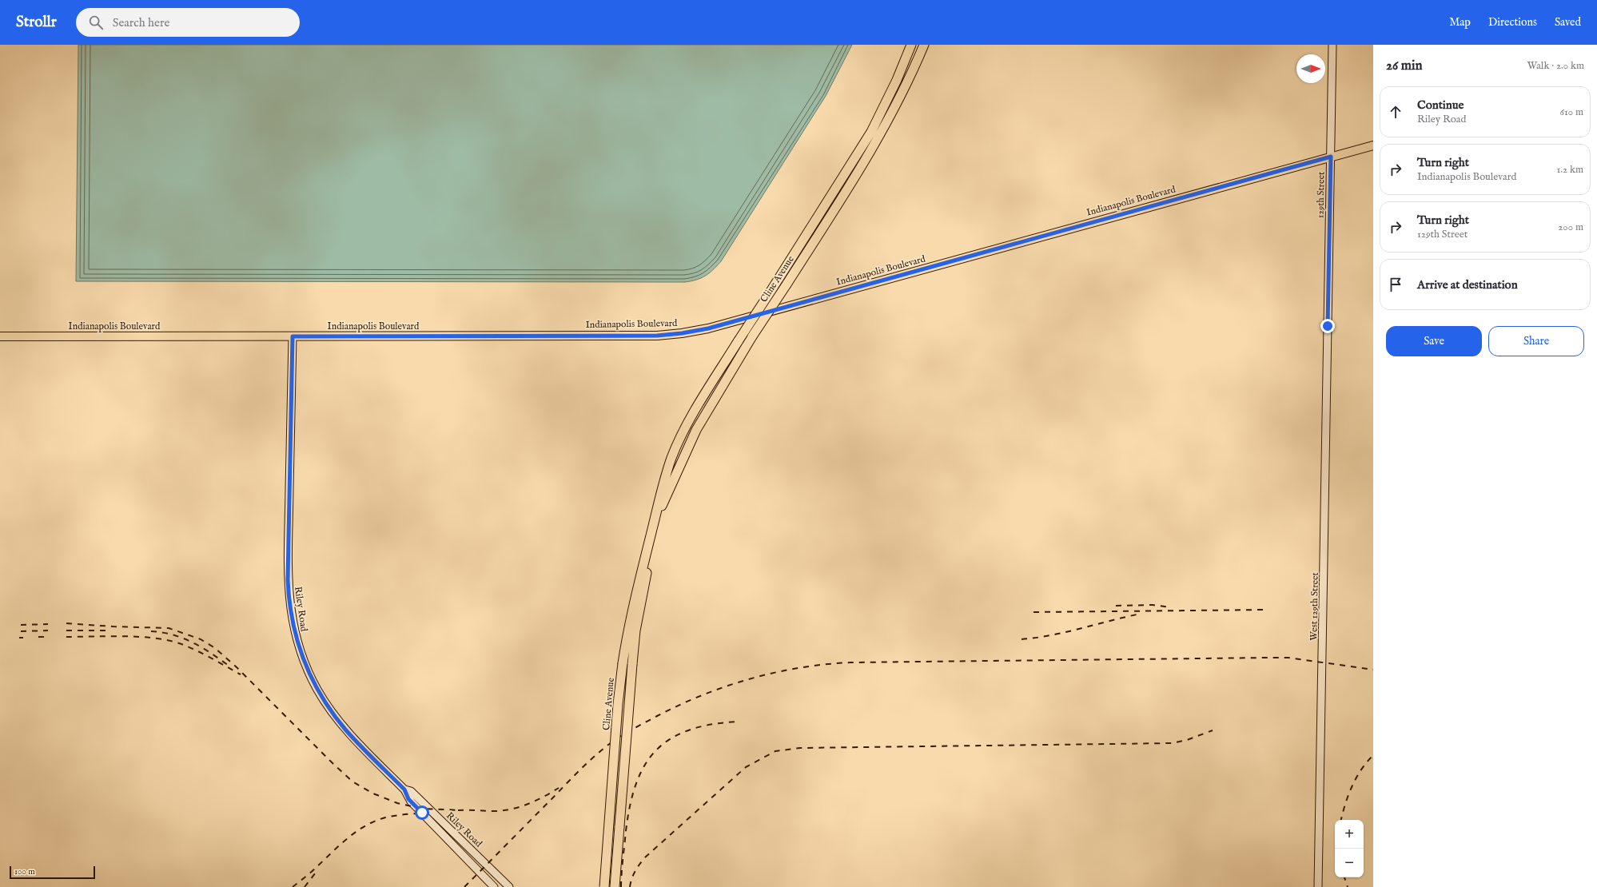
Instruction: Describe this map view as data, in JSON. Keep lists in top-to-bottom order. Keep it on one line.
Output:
{"streets":{"highway":["Cline Avenue"],"main road":["129th Street","Indianapolis Boulevard","West 129th Street","Riley Road"]},"crossings":[["129th Street","Indianapolis Boulevard"],["129th Street","West 129th Street"],["Indianapolis Boulevard","Riley Road"]],"scale_bar":"100 m","north":"right","page":{"header":"Strollr","search":"Search here","nav":["Map","Directions","Saved"],"heading":["26 min","Walk · 2.0 km"],"list":[["Continue","Riley Road","610 m"],["Turn right","Indianapolis Boulevard","1.2 km"],["Turn right","129th Street","200 m"],"Arrive at destination"],"buttons":["Save","Share"],"map_buttons":["+","−"],"scale":"100 m"}}
